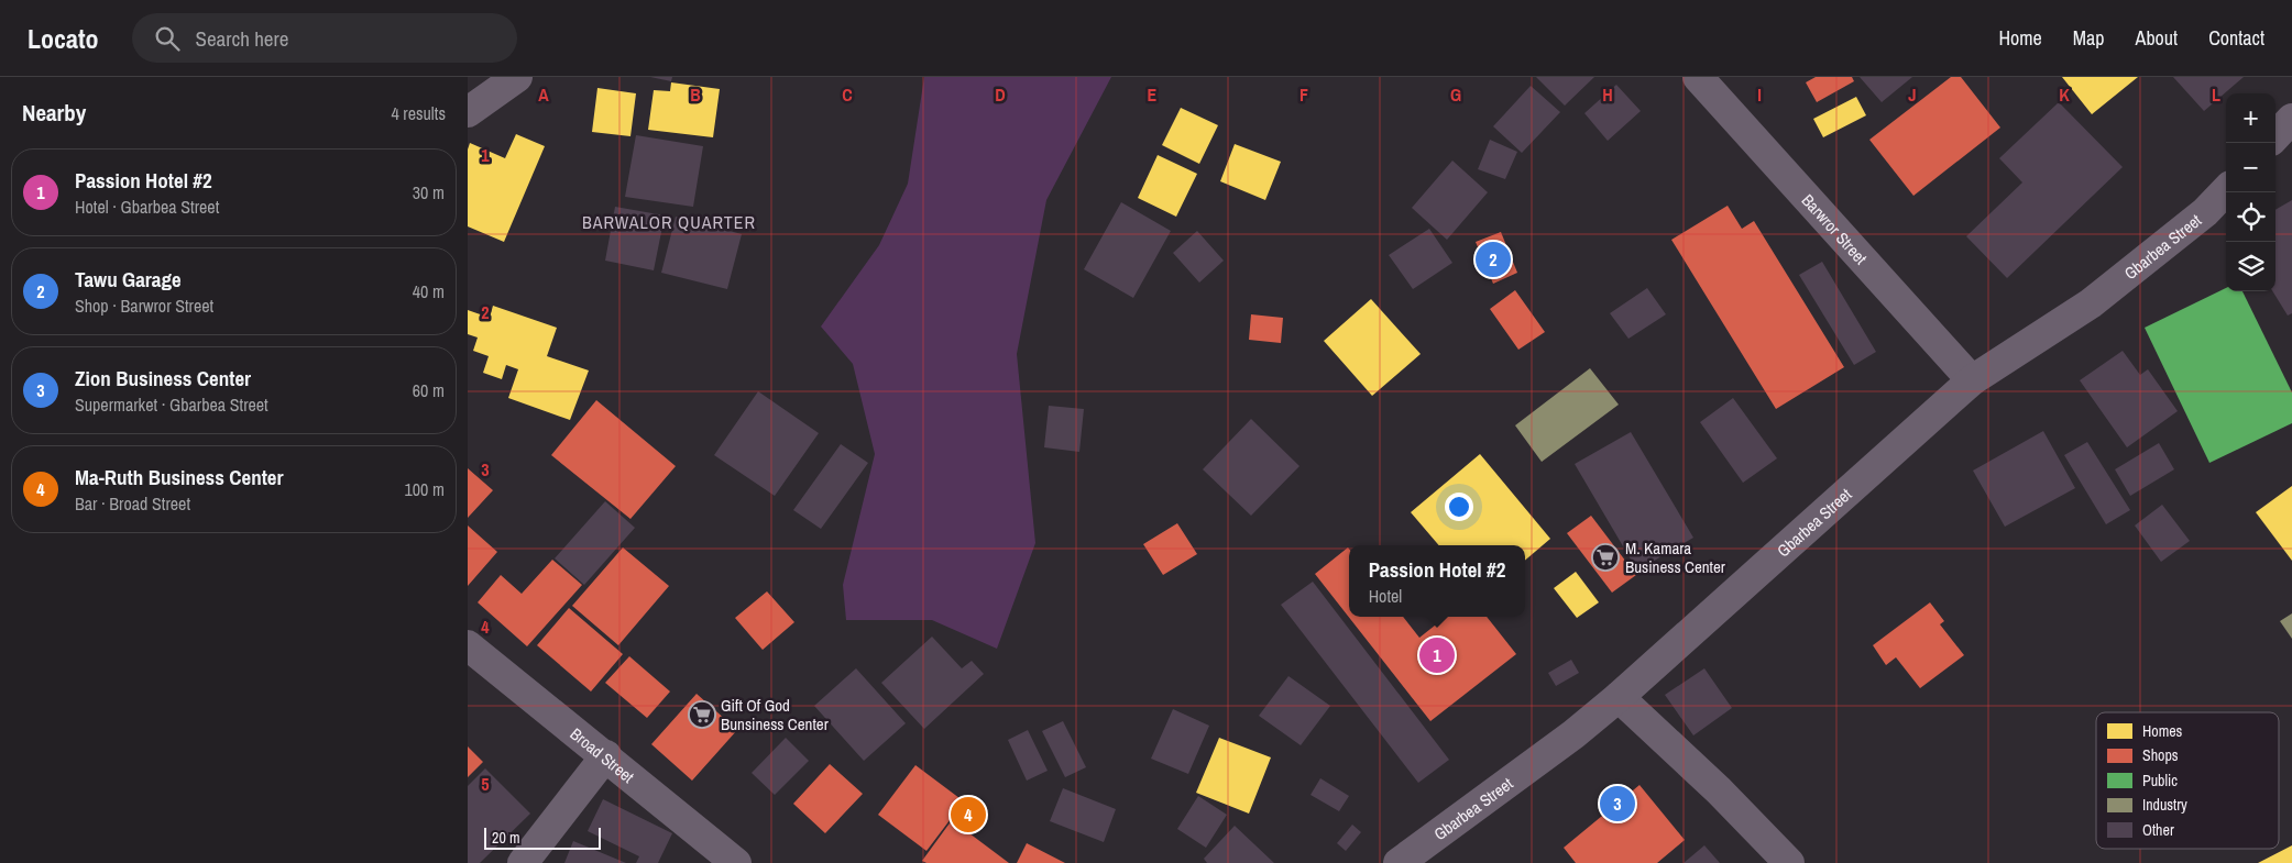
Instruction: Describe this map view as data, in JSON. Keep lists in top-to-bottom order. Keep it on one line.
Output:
{"streets":{"street":["Barwror Street","Gbarbea Street","Broad Street"]},"crossings":[["Barwror Street","Gbarbea Street"]],"districts":["BARWALOR QUARTER"],"places":{"supermarket":["M. Kamara Business Center","Gift Of God Bunsiness Center"]},"legend":["Homes","Shops","Public","Industry","Other"],"scale_bar":"20 m","page":{"header":"Locato","search":"Search here","nav":["Home","Map","About","Contact"],"heading":["Nearby","4 results"],"map_buttons":["+","−"],"list":[{"mark":"1","name":"Passion Hotel #2","note":"Hotel · Gbarbea Street","value":"30 m"},{"mark":"2","name":"Tawu Garage","note":"Shop · Barwror Street","value":"40 m"},{"mark":"3","name":"Zion Business Center","note":"Supermarket · Gbarbea Street","value":"60 m"},{"mark":"4","name":"Ma-Ruth Business Center","note":"Bar · Broad Street","value":"100 m"}],"pins":["2","1","3","4"],"popup":["Passion Hotel #2","Hotel"],"scale":"20 m"},"grid":{"columns":["A","B","C","D","E","F","G","H","I","J","K","L"],"rows":["1","2","3","4","5"]}}
